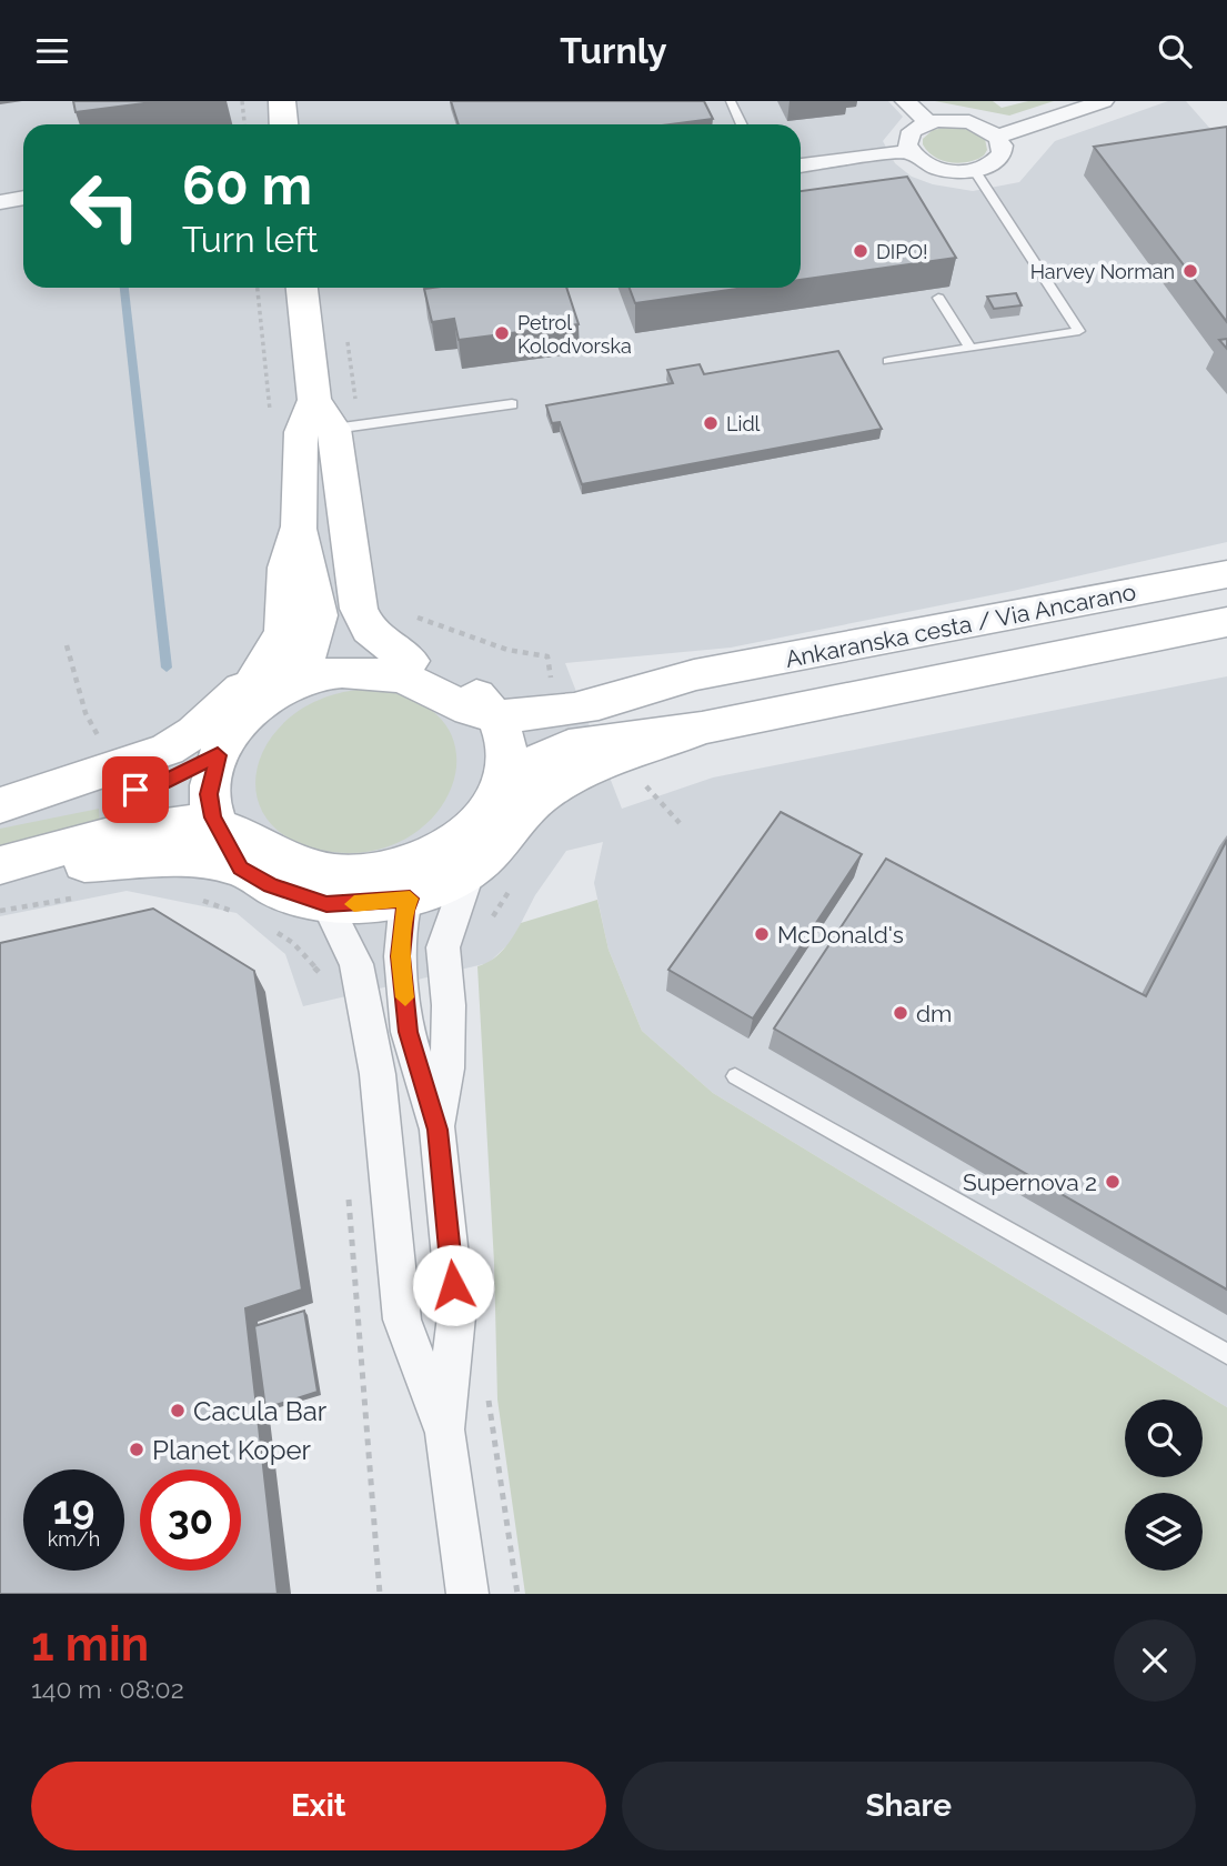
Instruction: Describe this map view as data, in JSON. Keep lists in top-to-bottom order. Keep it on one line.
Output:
{"streets":{"street":["Ankaranska cesta / Via Ancarano"]},"places":["DIPO!","Harvey Norman","Petrol Kolodvorska","Lidl","McDonald's","dm","Supernova 2","Cacula Bar","Planet Koper"],"page":{"header":"Turnly","turn":["60 m","Turn left"],"speed":"19 km/h","limit":"30","heading":["1 min","140 m · 08:02"],"buttons":["Exit","Share"]}}
